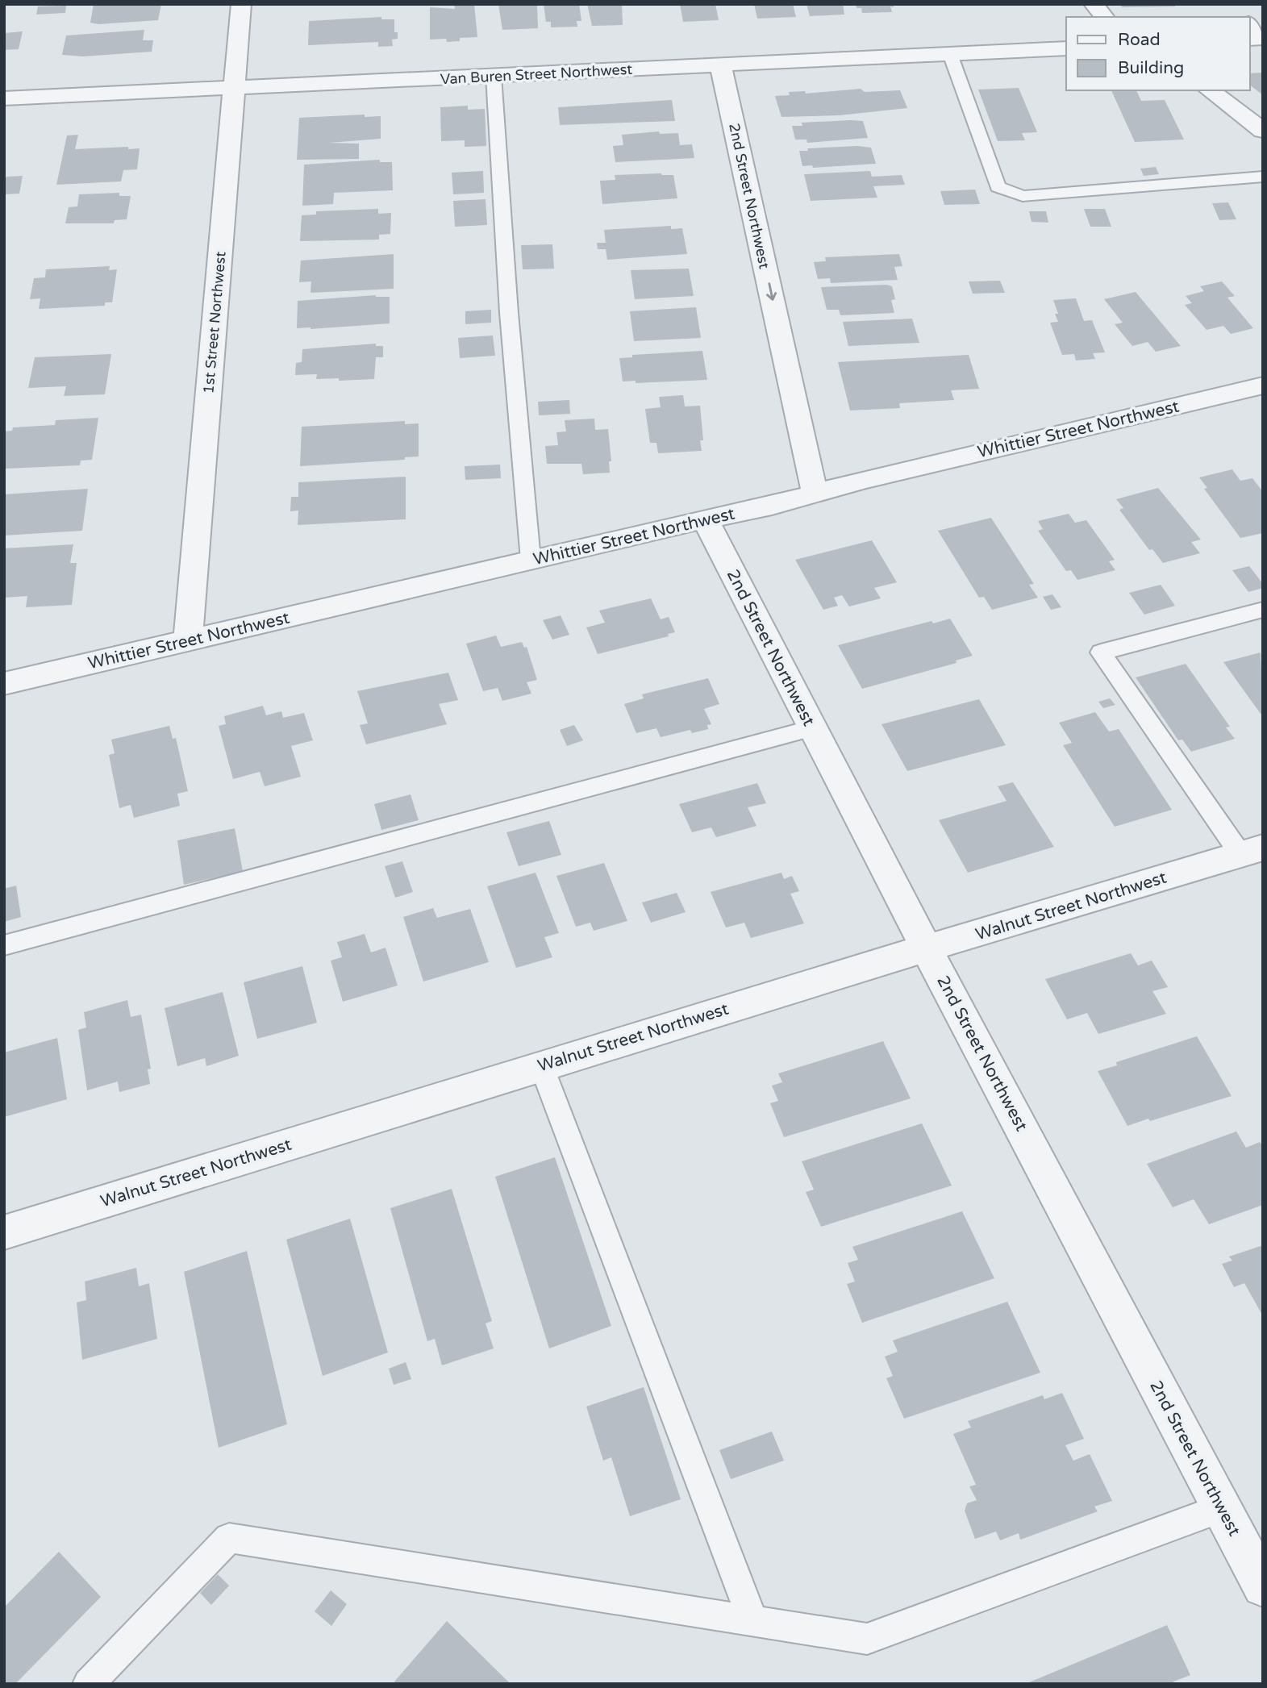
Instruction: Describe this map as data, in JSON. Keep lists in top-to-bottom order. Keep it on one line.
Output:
{"streets":{"street":["Van Buren Street Northwest","2nd Street Northwest","1st Street Northwest","Whittier Street Northwest","Walnut Street Northwest"]},"crossings":[["Van Buren Street Northwest","2nd Street Northwest"],["Van Buren Street Northwest","1st Street Northwest"],["2nd Street Northwest","Whittier Street Northwest"],["2nd Street Northwest","Walnut Street Northwest"],["1st Street Northwest","Whittier Street Northwest"]],"legend":["Road","Building"]}
